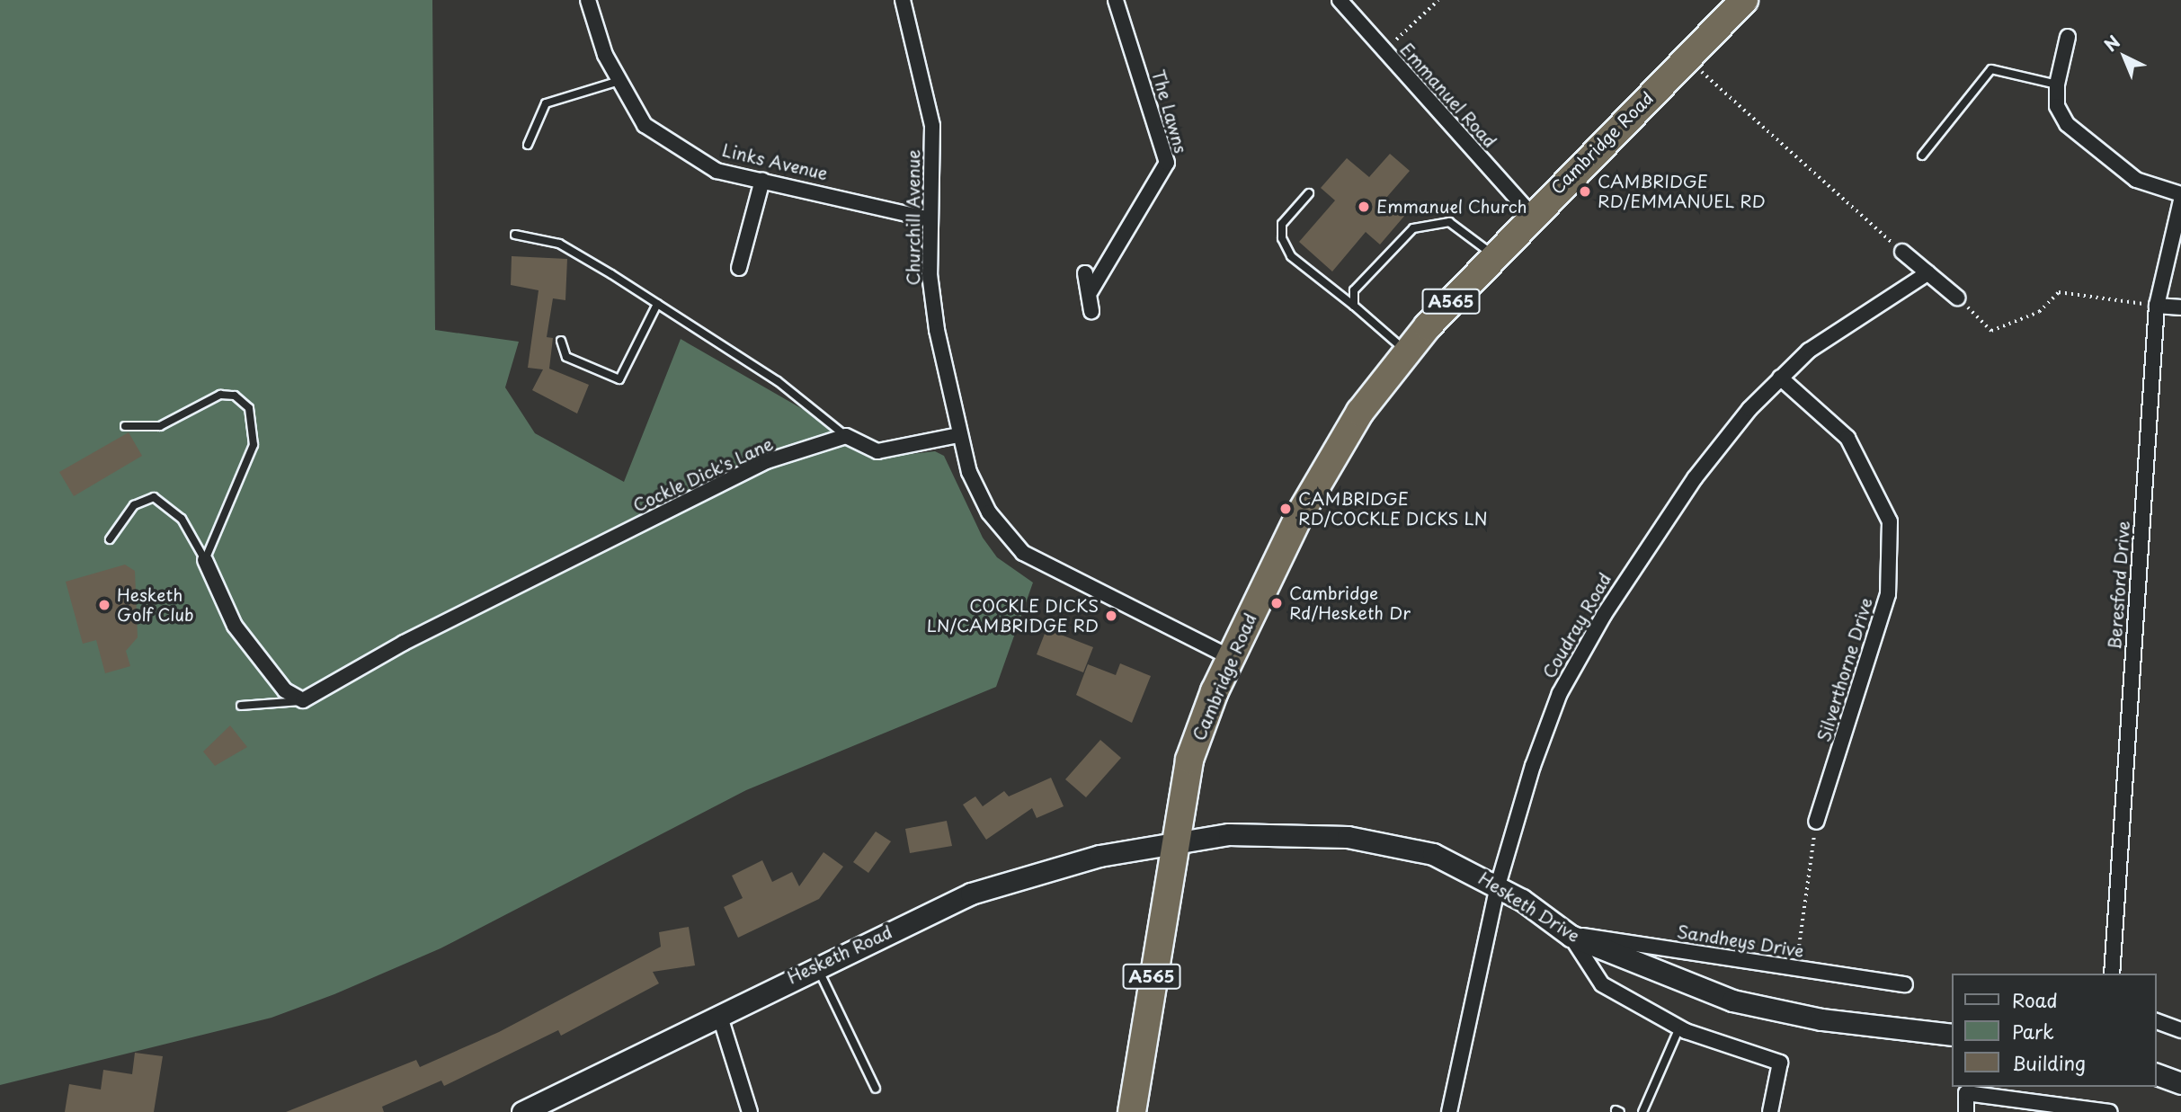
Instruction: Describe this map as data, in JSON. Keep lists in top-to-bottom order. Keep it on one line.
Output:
{"streets":{"highway":["Cambridge Road","A565"],"street":["Emmanuel Road","The Lawns","Links Avenue","Churchill Avenue","Cockle Dick's Lane","Beresford Drive","Coudray Road","Silverthorne Drive","Hesketh Drive","Sandheys Drive","Hesketh Road"]},"crossings":[["Emmanuel Road","Cambridge Road"],["Cambridge Road","Hesketh Drive"],["Cambridge Road","Hesketh Road"],["Links Avenue","Churchill Avenue"],["Coudray Road","Silverthorne Drive"],["Coudray Road","Hesketh Drive"],["Hesketh Drive","Sandheys Drive"],["Hesketh Drive","Hesketh Road"]],"places":["CAMBRIDGE RD/EMMANUEL RD","Emmanuel Church","CAMBRIDGE RD/COCKLE DICKS LN","Cambridge Rd/Hesketh Dr","Hesketh Golf Club","COCKLE DICKS LN/CAMBRIDGE RD"],"legend":["Road","Park","Building"],"north":"top left"}
